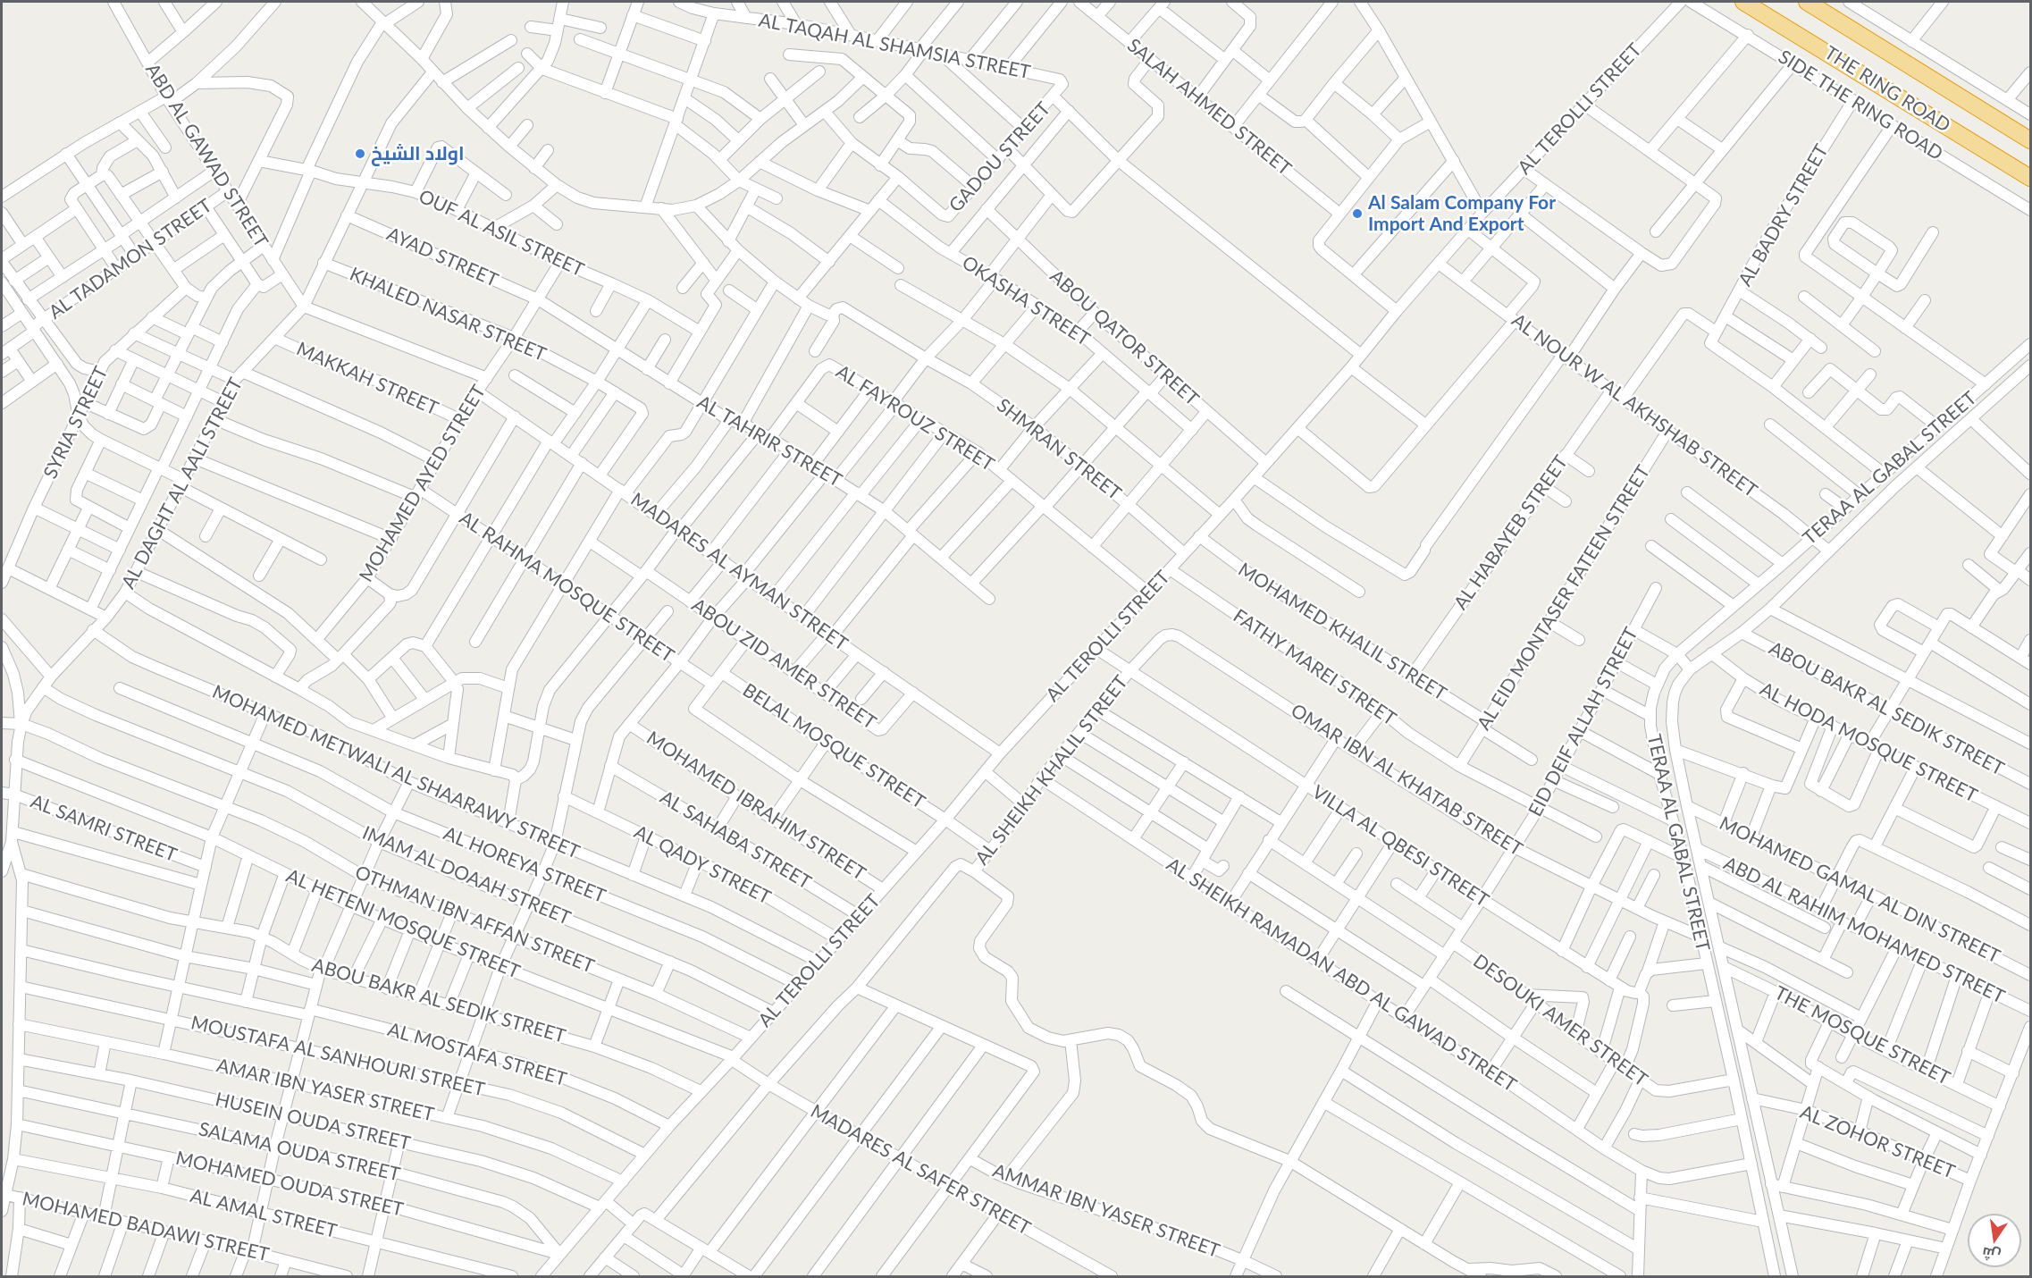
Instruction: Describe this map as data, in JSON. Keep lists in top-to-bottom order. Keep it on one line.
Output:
{"streets":{"highway":["THE RING ROAD"],"street":["AL TAQAH AL SHAMSIA STREET","SIDE THE RING ROAD","SALAH AHMED STREET","AL TEROLLI STREET","ABD AL GAWAD STREET","GADOU STREET","AL BADRY STREET","OUF AL ASIL STREET","AYAD STREET","AL TADAMON STREET","OKASHA STREET","KHALED NASAR STREET","ABOU QATOR STREET","MAKKAH STREET","AL NOUR W AL AKHSHAB STREET","AL FAYROUZ STREET","SYRIA STREET","AL TAHRIR STREET","SHMRAN STREET","TERAA AL GABAL STREET","AL DAGHT AL AALI STREET","MOHAMED AYED STREET","AL HABAYEB STREET","MADARES AL AYMAN STREET","AL RAHMA MOSQUE STREET","AL EID MONTASER FATEEN STREET","MOHAMED KHALIL STREET","ABOU ZID AMER STREET","FATHY MAREI STREET","ABOU BAKR AL SEDIK STREET","EID DEIF ALLAH STREET","AL HODA MOSQUE STREET","BELAL MOSQUE STREET","AL SHEIKH KHALIL STREET","MOHAMED METWALI AL SHAARAWY STREET","OMAR IBN AL KHATAB STREET","MOHAMED IBRAHIM STREET","AL SAMRI STREET","AL SAHABA STREET","VILLA AL QBESI STREET","AL HOREYA STREET","AL QADY STREET","IMAM AL DOAAH STREET","MOHAMED GAMAL AL DIN STREET","OTHMAN IBN AFFAN STREET","AL HETENI MOSQUE STREET","ABD AL RAHIM MOHAMED STREET","AL SHEIKH RAMADAN ABD AL GAWAD STREET","DESOUKI AMER STREET","THE MOSQUE STREET","AL MOSTAFA STREET","MOUSTAFA AL SANHOURI STREET","AMAR IBN YASER STREET","HUSEIN OUDA STREET","AL ZOHOR STREET","SALAMA OUDA STREET","MADARES AL SAFER STREET","MOHAMED OUDA STREET","AMMAR IBN YASER STREET","AL AMAL STREET","MOHAMED BADAWI STREET"]},"crossings":[["AL TAQAH AL SHAMSIA STREET","GADOU STREET"],["SIDE THE RING ROAD","AL BADRY STREET"],["AL TEROLLI STREET","ABOU QATOR STREET"],["AL TEROLLI STREET","AL NOUR W AL AKHSHAB STREET"],["AL TEROLLI STREET","AL FAYROUZ STREET"],["AL TEROLLI STREET","SHMRAN STREET"],["AL TEROLLI STREET","MADARES AL AYMAN STREET"],["AL TEROLLI STREET","MOHAMED KHALIL STREET"],["AL TEROLLI STREET","FATHY MAREI STREET"],["AL TEROLLI STREET","ABOU BAKR AL SEDIK STREET"],["AL TEROLLI STREET","BELAL MOSQUE STREET"],["AL TEROLLI STREET","MOHAMED METWALI AL SHAARAWY STREET"],["AL TEROLLI STREET","MOHAMED IBRAHIM STREET"],["AL TEROLLI STREET","AL SAHABA STREET"],["AL TEROLLI STREET","VILLA AL QBESI STREET"],["AL TEROLLI STREET","AL HOREYA STREET"],["AL TEROLLI STREET","AL QADY STREET"],["AL TEROLLI STREET","IMAM AL DOAAH STREET"],["AL TEROLLI STREET","OTHMAN IBN AFFAN STREET"],["AL TEROLLI STREET","AL HETENI MOSQUE STREET"],["AL TEROLLI STREET","AL MOSTAFA STREET"],["AL TEROLLI STREET","MOUSTAFA AL SANHOURI STREET"],["AL TEROLLI STREET","AMAR IBN YASER STREET"],["AL TEROLLI STREET","HUSEIN OUDA STREET"],["AL TEROLLI STREET","SALAMA OUDA STREET"],["AL TEROLLI STREET","MADARES AL SAFER STREET"],["AL TEROLLI STREET","MOHAMED OUDA STREET"],["ABD AL GAWAD STREET","AL TADAMON STREET"],["ABD AL GAWAD STREET","AL DAGHT AL AALI STREET"],["OUF AL ASIL STREET","AL DAGHT AL AALI STREET"],["OUF AL ASIL STREET","MOHAMED AYED STREET"],["AYAD STREET","AL TAHRIR STREET"],["AYAD STREET","AL DAGHT AL AALI STREET"],["AYAD STREET","MOHAMED AYED STREET"],["KHALED NASAR STREET","AL DAGHT AL AALI STREET"],["KHALED NASAR STREET","MOHAMED AYED STREET"],["KHALED NASAR STREET","MADARES AL AYMAN STREET"],["MAKKAH STREET","AL DAGHT AL AALI STREET"],["MAKKAH STREET","MOHAMED AYED STREET"],["AL NOUR W AL AKHSHAB STREET","TERAA AL GABAL STREET"],["AL NOUR W AL AKHSHAB STREET","AL HABAYEB STREET"],["AL NOUR W AL AKHSHAB STREET","AL EID MONTASER FATEEN STREET"],["AL FAYROUZ STREET","AL TAHRIR STREET"],["AL TAHRIR STREET","MOHAMED AYED STREET"],["TERAA AL GABAL STREET","ABOU BAKR AL SEDIK STREET"],["TERAA AL GABAL STREET","AL HODA MOSQUE STREET"],["TERAA AL GABAL STREET","OMAR IBN AL KHATAB STREET"],["TERAA AL GABAL STREET","MOHAMED GAMAL AL DIN STREET"],["TERAA AL GABAL STREET","ABD AL RAHIM MOHAMED STREET"],["TERAA AL GABAL STREET","AL SHEIKH RAMADAN ABD AL GAWAD STREET"],["TERAA AL GABAL STREET","DESOUKI AMER STREET"],["TERAA AL GABAL STREET","THE MOSQUE STREET"],["TERAA AL GABAL STREET","AL ZOHOR STREET"],["AL DAGHT AL AALI STREET","AL RAHMA MOSQUE STREET"],["AL DAGHT AL AALI STREET","MOHAMED METWALI AL SHAARAWY STREET"],["AL DAGHT AL AALI STREET","IMAM AL DOAAH STREET"],["AL DAGHT AL AALI STREET","OTHMAN IBN AFFAN STREET"],["MOHAMED AYED STREET","MADARES AL AYMAN STREET"],["MOHAMED AYED STREET","AL RAHMA MOSQUE STREET"],["AL HABAYEB STREET","MOHAMED KHALIL STREET"],["MADARES AL AYMAN STREET","ABOU ZID AMER STREET"],["AL EID MONTASER FATEEN STREET","MOHAMED KHALIL STREET"],["AL EID MONTASER FATEEN STREET","FATHY MAREI STREET"],["FATHY MAREI STREET","EID DEIF ALLAH STREET"],["EID DEIF ALLAH STREET","OMAR IBN AL KHATAB STREET"],["EID DEIF ALLAH STREET","VILLA AL QBESI STREET"],["EID DEIF ALLAH STREET","AL SHEIKH RAMADAN ABD AL GAWAD STREET"],["EID DEIF ALLAH STREET","DESOUKI AMER STREET"],["BELAL MOSQUE STREET","AL SHEIKH KHALIL STREET"],["AL SHEIKH KHALIL STREET","OMAR IBN AL KHATAB STREET"],["AL SHEIKH KHALIL STREET","VILLA AL QBESI STREET"],["AL SHEIKH KHALIL STREET","AL SHEIKH RAMADAN ABD AL GAWAD STREET"],["OMAR IBN AL KHATAB STREET","VILLA AL QBESI STREET"],["AL HETENI MOSQUE STREET","MADARES AL SAFER STREET"],["SALAMA OUDA STREET","MOHAMED OUDA STREET"]],"places":["اولاد الشيخ","Al Salam Company For Import And Export"],"north":"bottom"}
